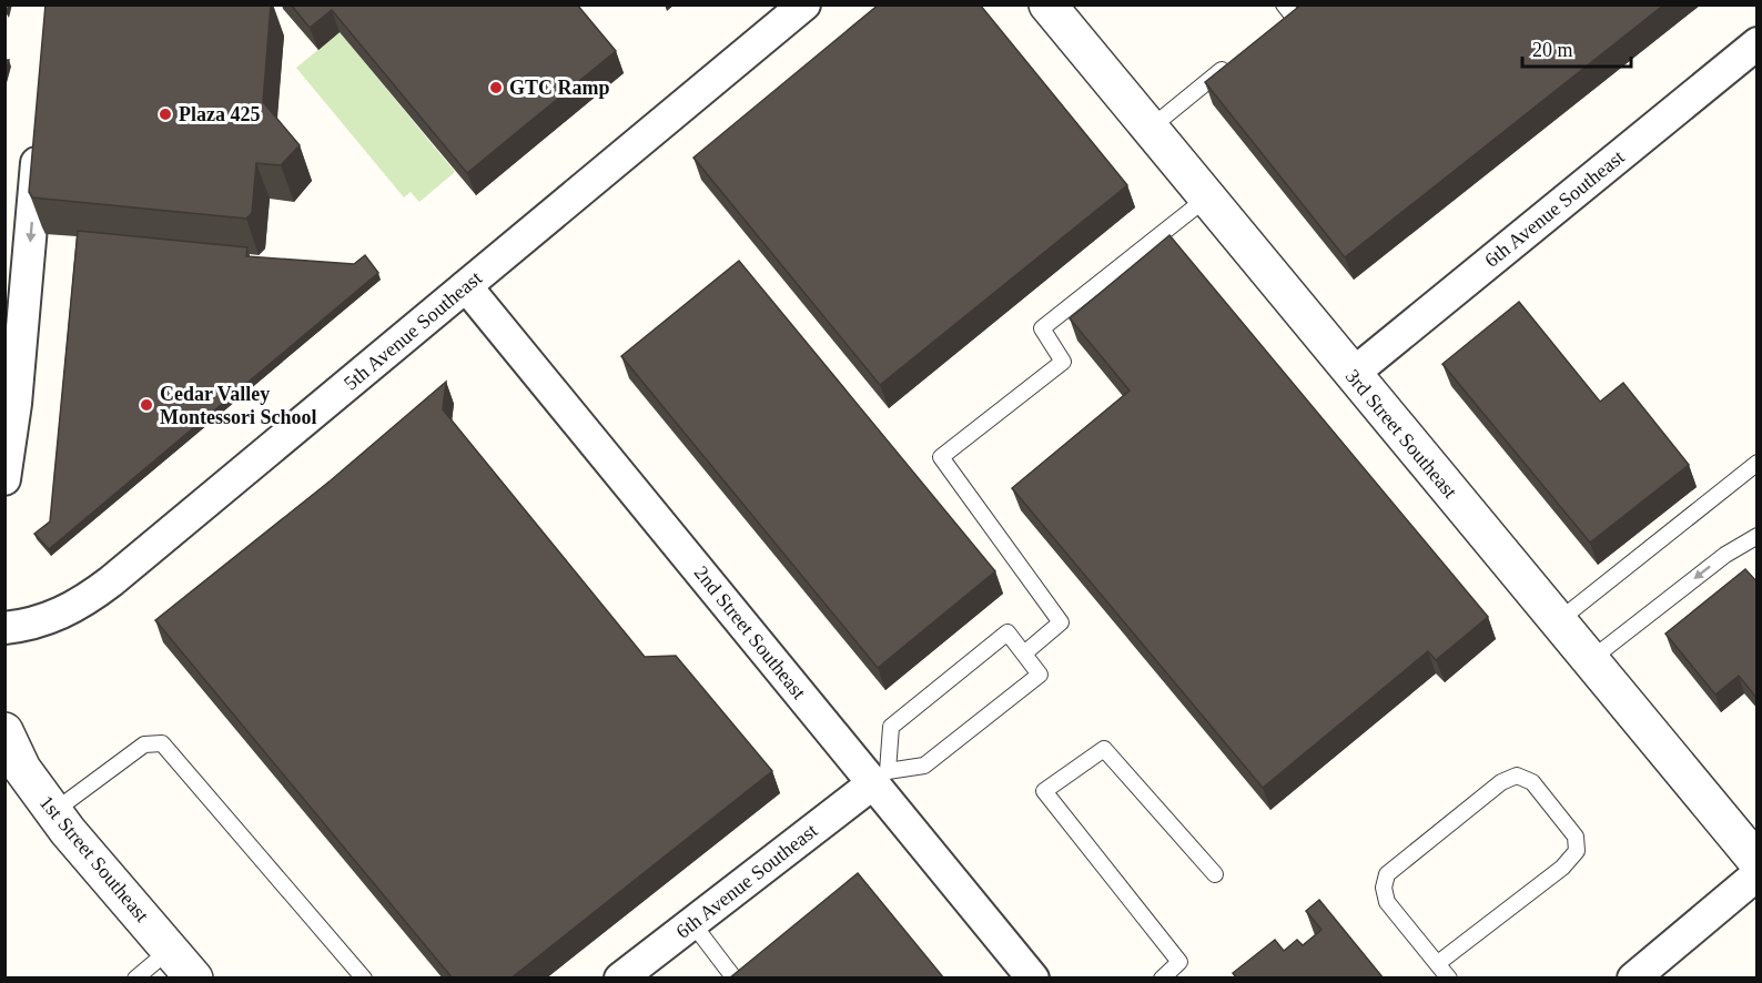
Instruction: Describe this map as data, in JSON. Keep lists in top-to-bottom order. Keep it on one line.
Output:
{"streets":{"street":["6th Avenue Southeast","5th Avenue Southeast","3rd Street Southeast","2nd Street Southeast","1st Street Southeast"]},"crossings":[["6th Avenue Southeast","3rd Street Southeast"],["6th Avenue Southeast","2nd Street Southeast"],["5th Avenue Southeast","2nd Street Southeast"]],"places":["GTC Ramp","Plaza 425","Cedar Valley Montessori School"],"scale_bar":"20 m"}
